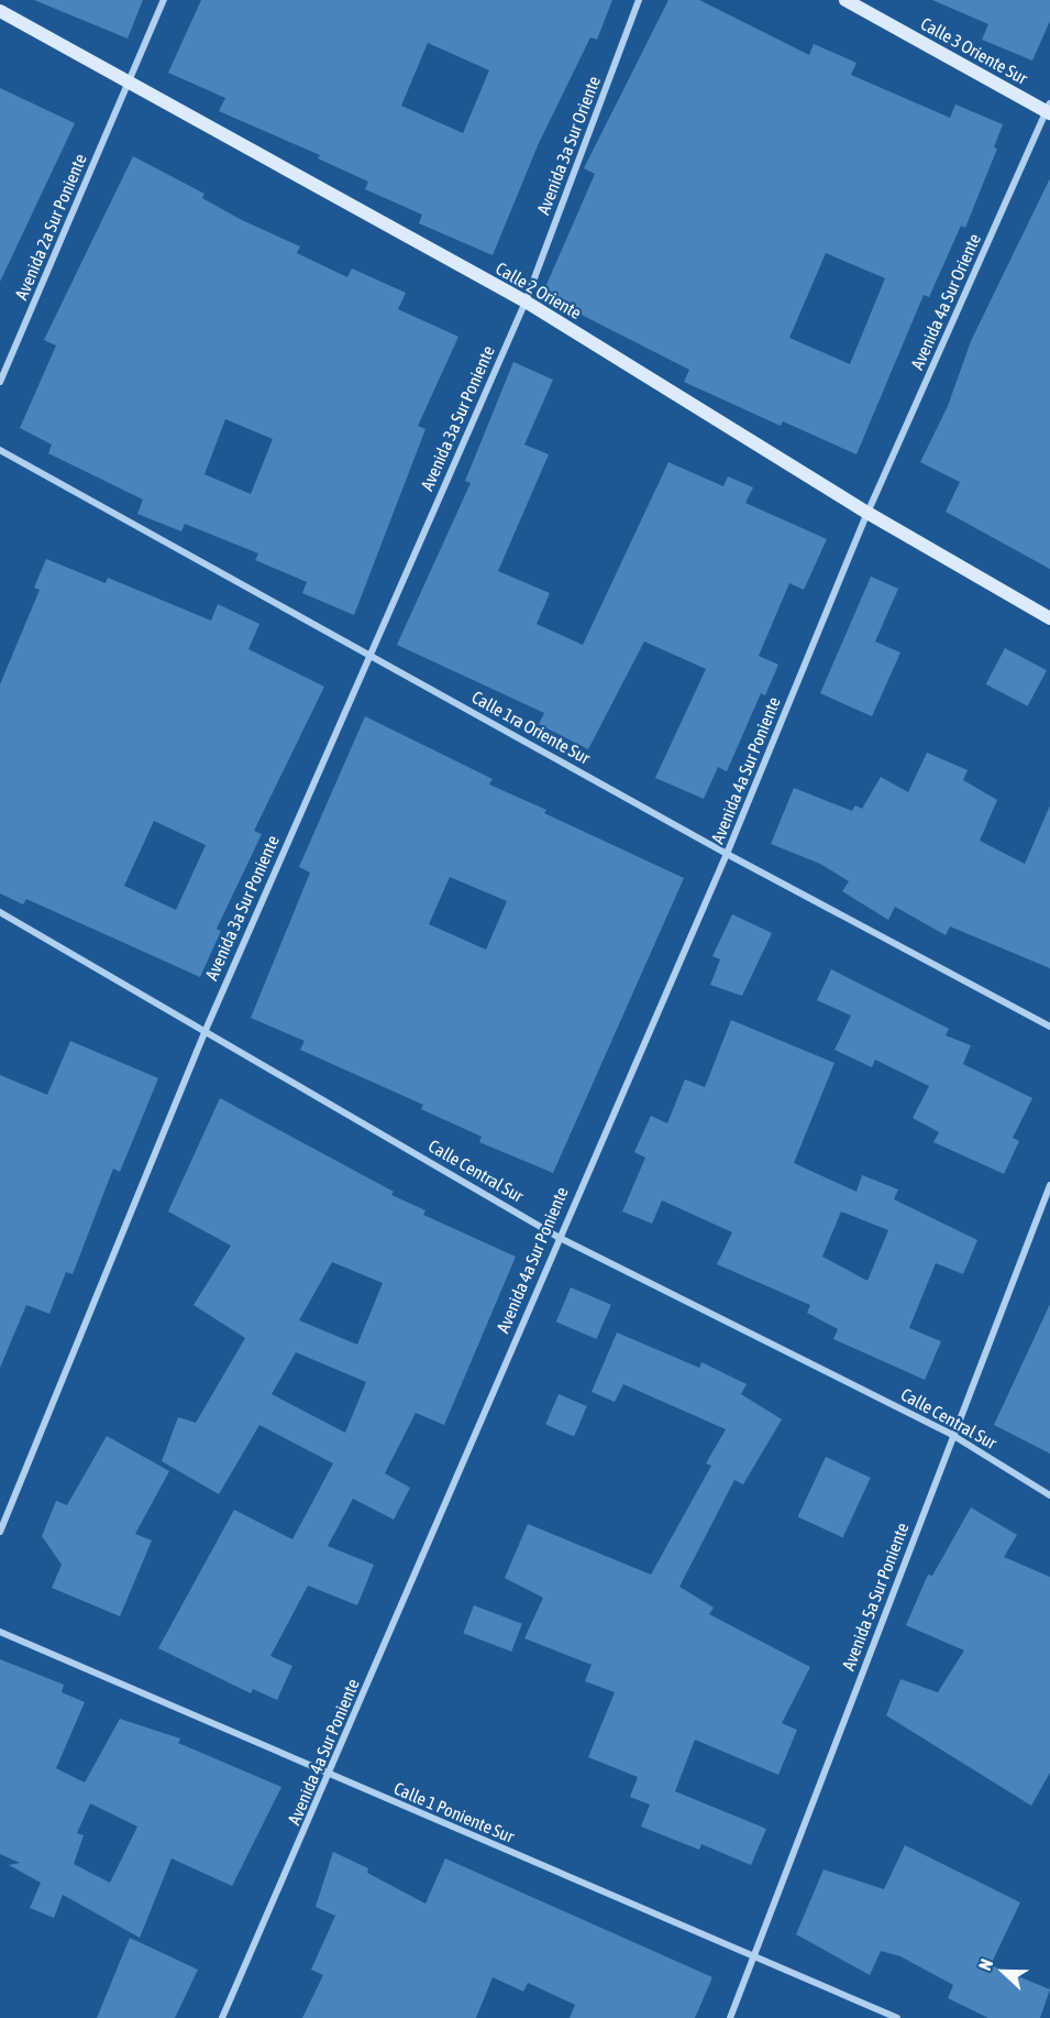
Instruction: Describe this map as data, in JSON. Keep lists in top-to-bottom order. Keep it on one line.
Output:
{"streets":{"main road":["Calle 3 Oriente Sur","Calle 2 Oriente"],"street":["Avenida 3a Sur Oriente","Avenida 2a Sur Poniente","Avenida 4a Sur Oriente","Avenida 3a Sur Poniente","Calle 1ra Oriente Sur","Avenida 4a Sur Poniente","Calle Central Sur","Avenida 5a Sur Poniente","Calle 1 Poniente Sur"]},"crossings":[["Calle 3 Oriente Sur","Avenida 4a Sur Oriente"],["Avenida 3a Sur Oriente","Calle 2 Oriente"],["Avenida 3a Sur Oriente","Avenida 3a Sur Poniente"],["Avenida 2a Sur Poniente","Calle 2 Oriente"],["Calle 2 Oriente","Avenida 4a Sur Oriente"],["Calle 2 Oriente","Avenida 3a Sur Poniente"],["Calle 2 Oriente","Avenida 4a Sur Poniente"],["Avenida 4a Sur Oriente","Avenida 4a Sur Poniente"],["Avenida 3a Sur Poniente","Calle 1ra Oriente Sur"],["Avenida 3a Sur Poniente","Calle Central Sur"],["Calle 1ra Oriente Sur","Avenida 4a Sur Poniente"],["Avenida 4a Sur Poniente","Calle Central Sur"],["Avenida 4a Sur Poniente","Calle 1 Poniente Sur"],["Calle Central Sur","Avenida 5a Sur Poniente"],["Avenida 5a Sur Poniente","Calle 1 Poniente Sur"]],"north":"left"}
